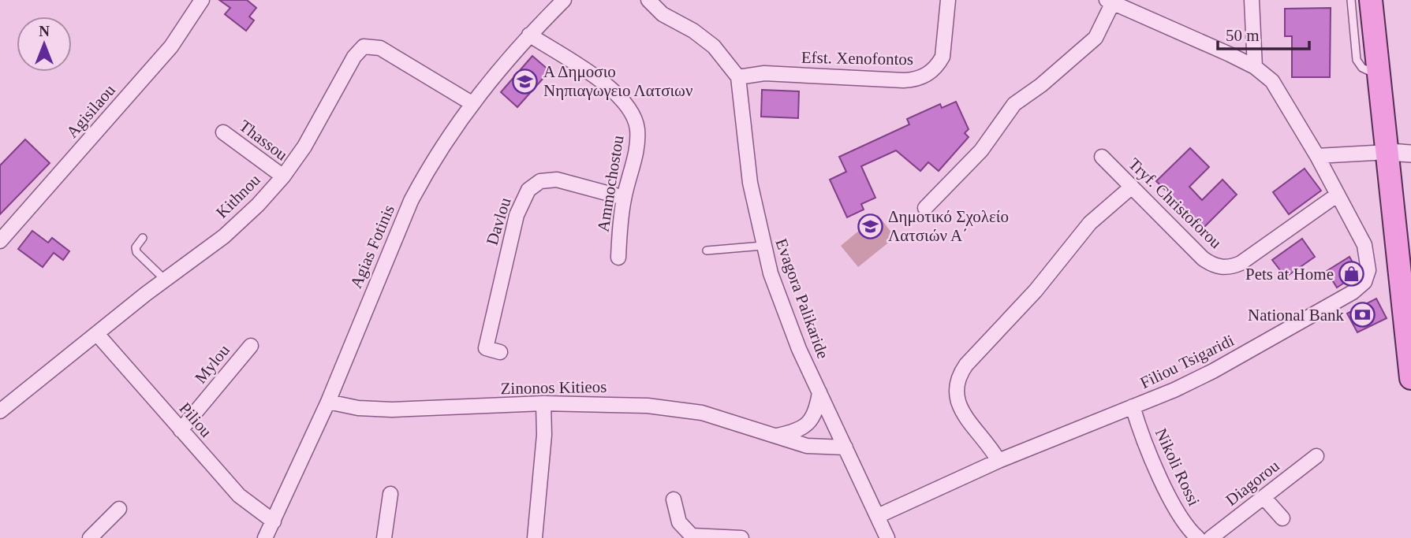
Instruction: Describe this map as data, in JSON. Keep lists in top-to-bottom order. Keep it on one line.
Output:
{"streets":{"street":["Efst. Xenofontos","Agisilaou","Thassou","Ammochostou","Kithnou","Tryf. Christoforou","Davlou","Agias Fotinis","Evagora Palikaride","Filiou Tsigaridi","Mylou","Zinonos Kitieos","Piliou","Nikoli Rossi","Diagorou"]},"crossings":[["Efst. Xenofontos","Evagora Palikaride"],["Thassou","Kithnou"],["Ammochostou","Davlou"],["Ammochostou","Agias Fotinis"],["Kithnou","Agias Fotinis"],["Kithnou","Piliou"],["Tryf. Christoforou","Filiou Tsigaridi"],["Agias Fotinis","Zinonos Kitieos"],["Agias Fotinis","Piliou"],["Evagora Palikaride","Filiou Tsigaridi"],["Evagora Palikaride","Zinonos Kitieos"],["Filiou Tsigaridi","Nikoli Rossi"],["Mylou","Piliou"]],"places":{"school or university":["Α Δημοσιο Νηπιαγωγειο Λατσιων","Δημοτικό Σχολείο Λατσιών Α΄"],"shop":["Pets at Home"],"bank":["National Bank"]},"scale_bar":"50 m","north":"top"}
